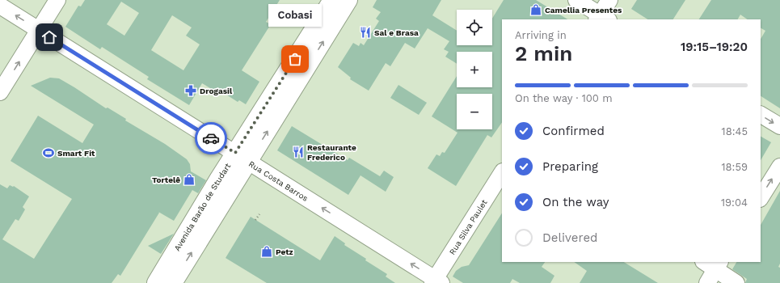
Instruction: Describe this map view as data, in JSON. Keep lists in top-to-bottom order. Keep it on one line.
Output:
{"streets":{"main road":["Avenida Barão de Studart"],"street":["Rua Costa Barros","Rua Silva Paulet"]},"crossings":[["Rua Costa Barros","Avenida Barão de Studart"],["Rua Costa Barros","Rua Silva Paulet"]],"one_way":["Rua Costa Barros"],"places":{"shop":["Camellia Presentes","Tortelê","Petz"],"restaurant":["Sal e Brasa","Restaurante Frederico"],"other":["Cobasi"],"pharmacy":["Drogasil"],"sports":["Smart Fit"]},"page":{"bubble":"Cobasi","map_buttons":["+","−"],"heading":["2 min","Arriving in","19:15–19:20"],"bar":"On the way · 100 m","list":[["Confirmed","18:45"],["Preparing","18:59"],["On the way","19:04"],"Delivered"]}}
